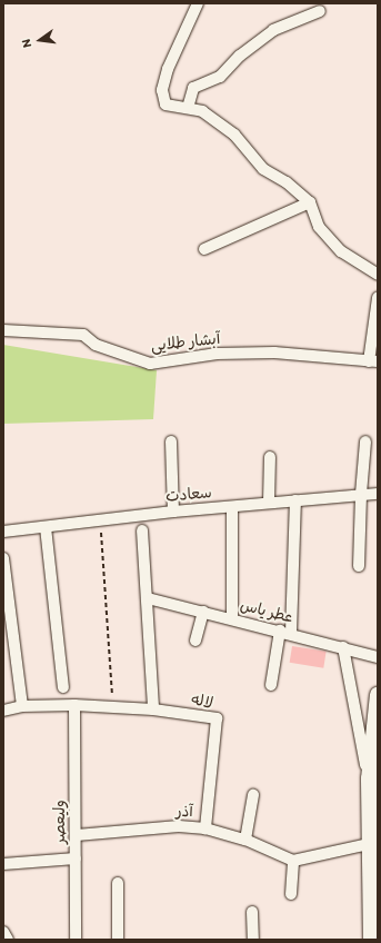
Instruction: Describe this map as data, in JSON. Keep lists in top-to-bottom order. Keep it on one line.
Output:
{"streets":{"street":["آبشار طلایی","سعادت","عطر یاس","لاله","آذر","ولیعصر"]},"crossings":[["لاله","آذر"],["لاله","ولیعصر"],["آذر","ولیعصر"]],"north":"left"}
